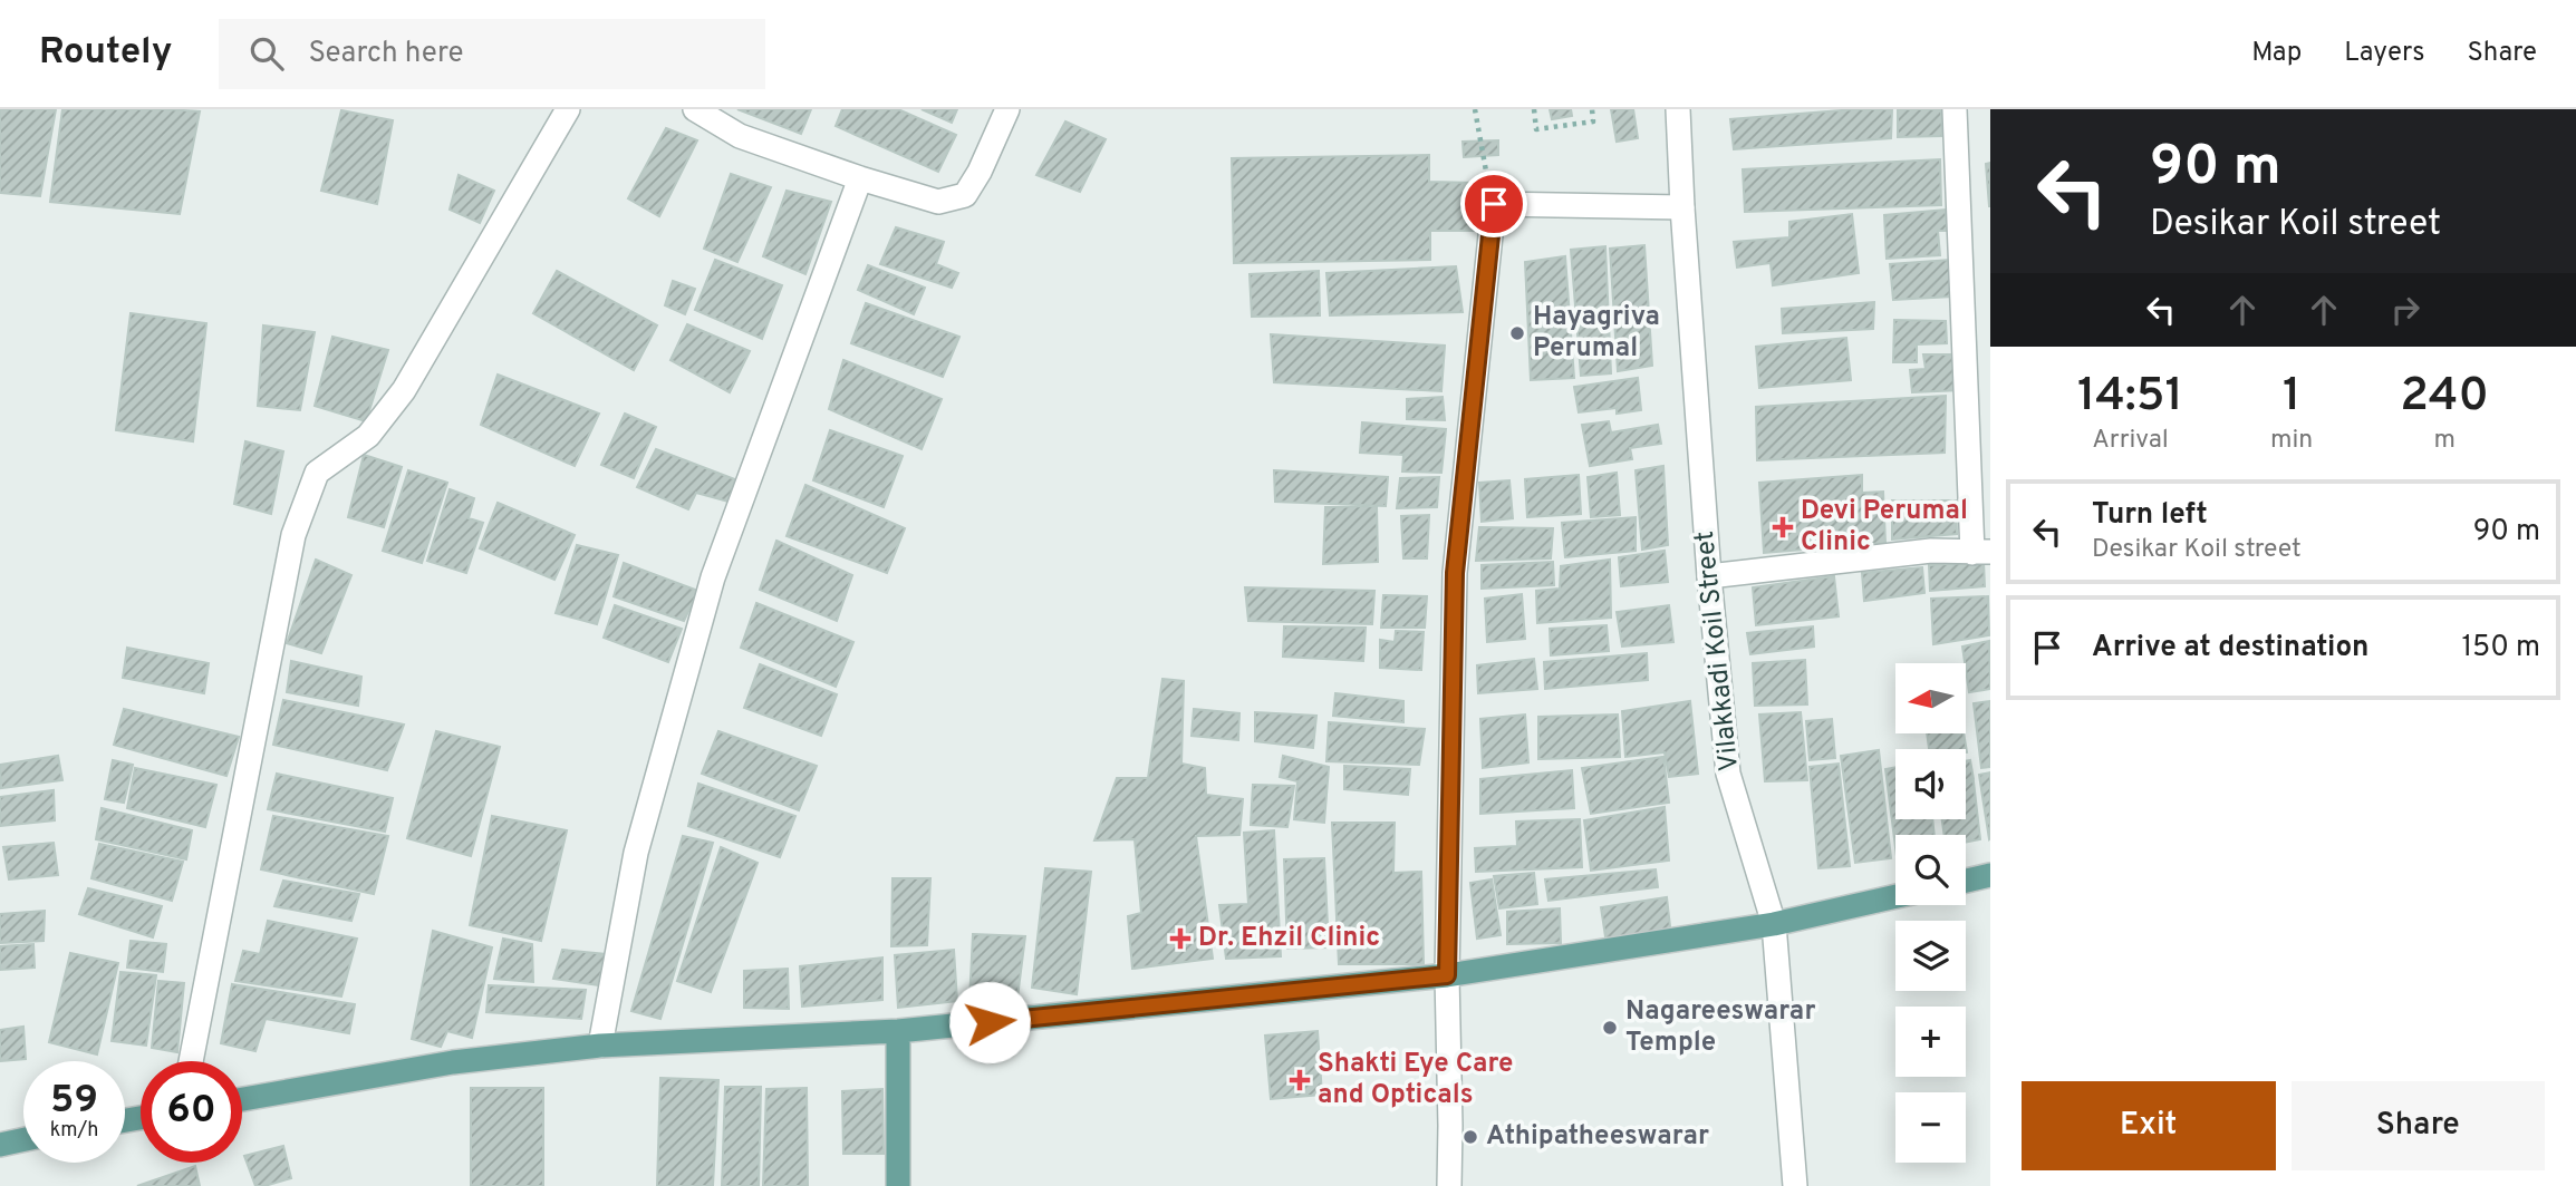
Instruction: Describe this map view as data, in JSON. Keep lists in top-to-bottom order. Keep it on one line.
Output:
{"streets":{"street":["Vilakkadi Koil Street"]},"places":{"other":["Hayagriva Perumal","Nagareeswarar Temple","Athipatheeswarar"],"health":["Devi Perumal Clinic","Dr. Ehzil Clinic","Shakti Eye Care and Opticals"]},"north":"left","page":{"header":"Routely","search":"Search here","nav":["Map","Layers","Share"],"turn":["90 m","Desikar Koil street"],"eta":["14:51","Arrival","1","min","240","m"],"list":[{"name":"Turn left","note":"Desikar Koil street","value":"90 m"},{"name":"Arrive at destination","value":"150 m"}],"map_buttons":["+","−"],"speed":"59 km/h","limit":"60","buttons":["Exit","Share"]}}
